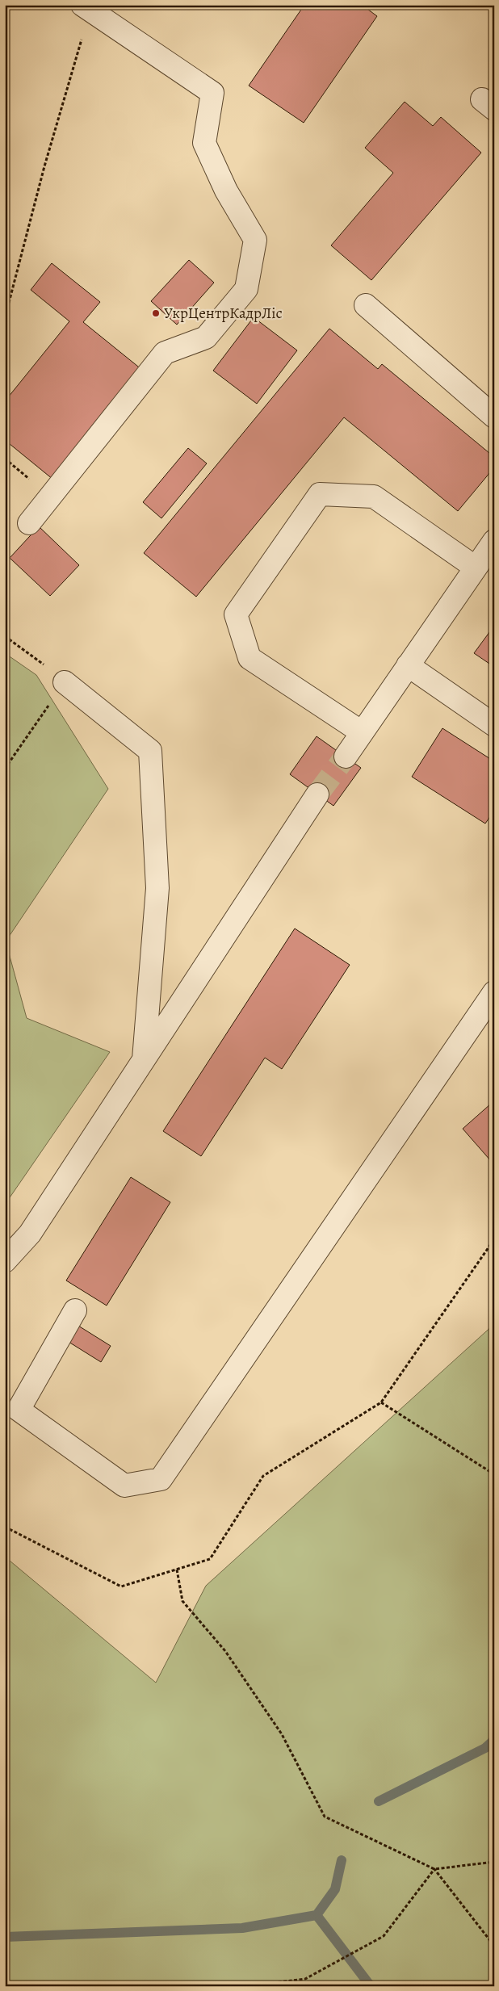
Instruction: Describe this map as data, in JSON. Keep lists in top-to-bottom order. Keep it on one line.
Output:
{"places":["УкрЦентрКадрЛіс"]}
